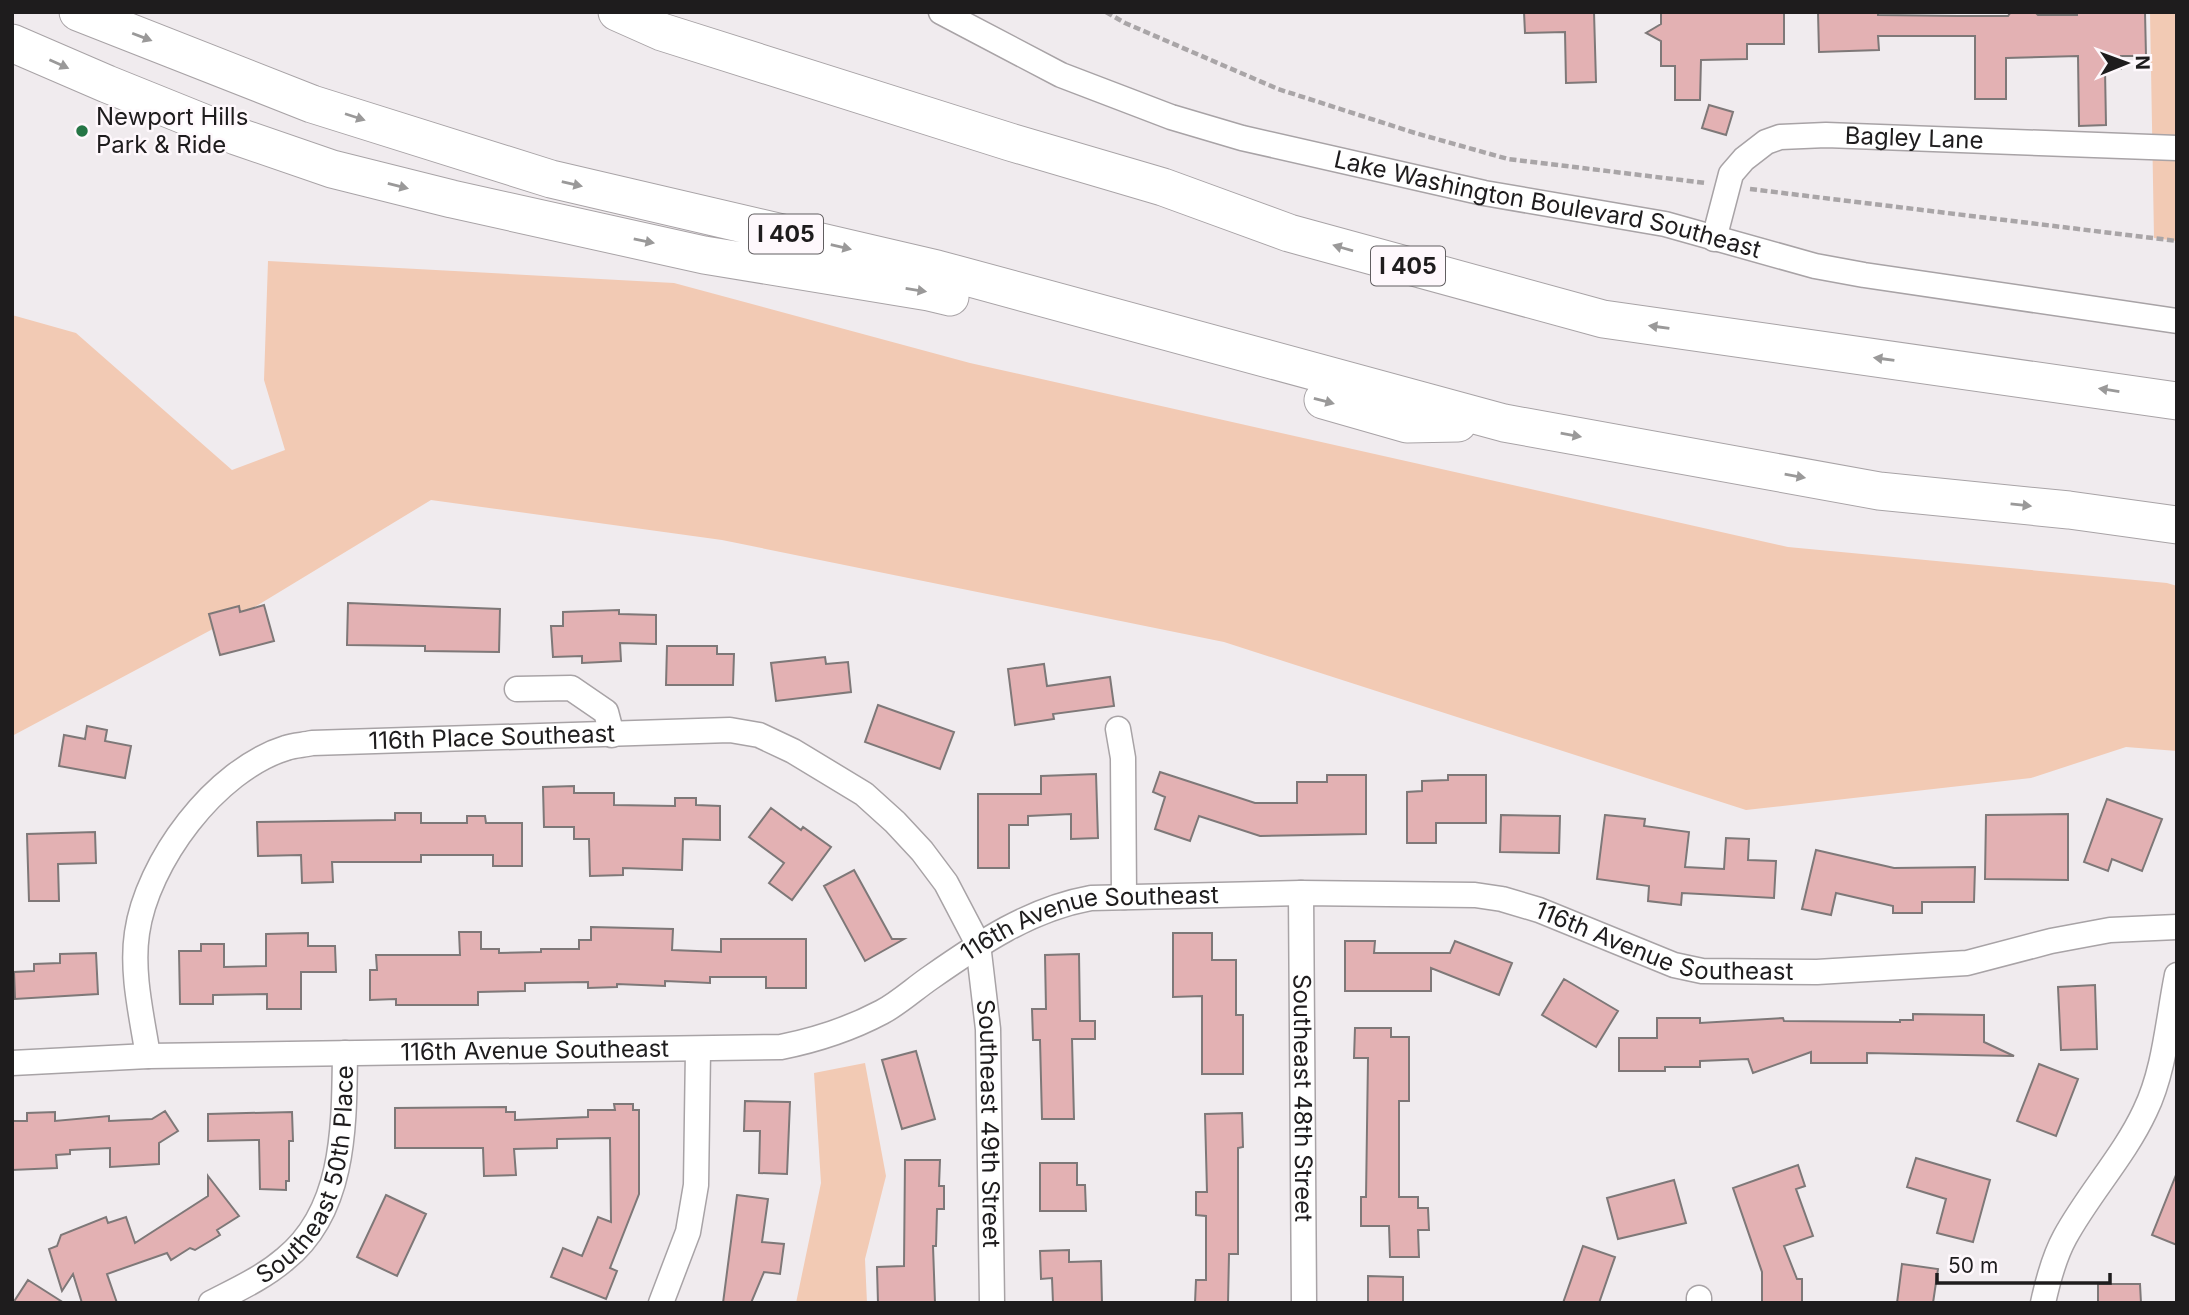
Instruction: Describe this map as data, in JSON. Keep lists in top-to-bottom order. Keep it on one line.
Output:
{"streets":{"highway":["I 405"],"street":["Bagley Lane","Lake Washington Boulevard Southeast","116th Place Southeast","116th Avenue Southeast","Southeast 48th Street","Southeast 49th Street","Southeast 50th Place"]},"crossings":[["Bagley Lane","Lake Washington Boulevard Southeast"],["116th Place Southeast","116th Avenue Southeast"],["116th Place Southeast","Southeast 49th Street"],["116th Avenue Southeast","Southeast 48th Street"],["116th Avenue Southeast","Southeast 49th Street"],["116th Avenue Southeast","Southeast 50th Place"]],"places":["Newport Hills Park & Ride"],"scale_bar":"50 m","north":"right"}
